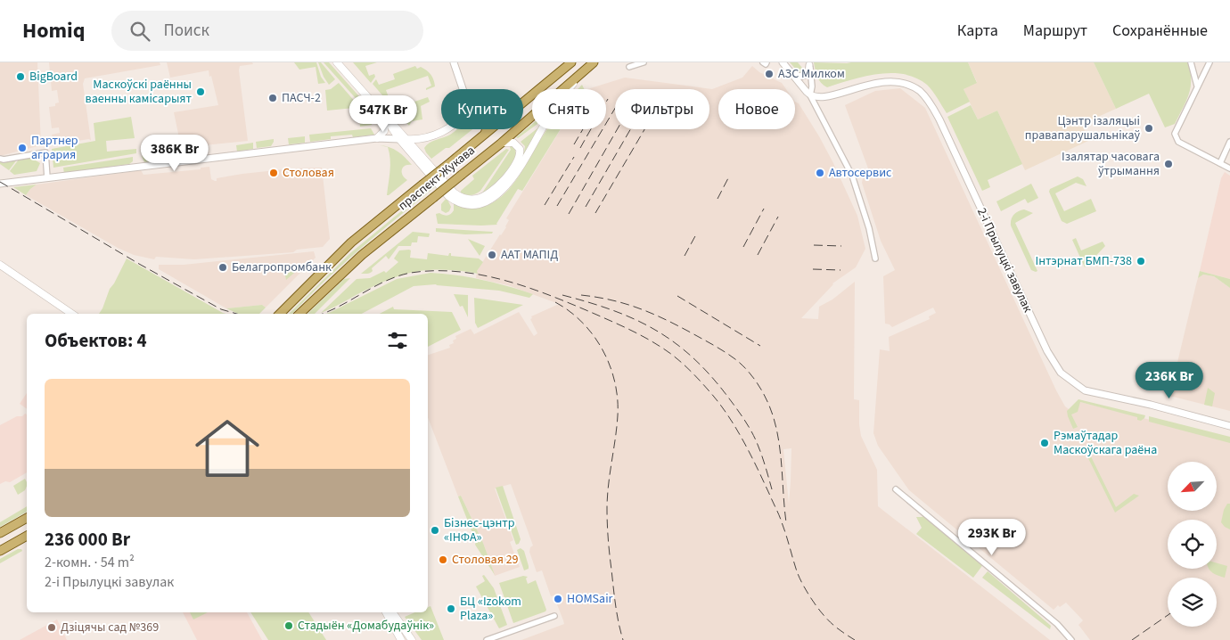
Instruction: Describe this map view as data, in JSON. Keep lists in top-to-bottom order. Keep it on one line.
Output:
{"streets":{"main road":["праспект Жукава"],"street":["2-і Прылуцкі завулак"]},"places":["АЗС Милком","BigBoard","Маскоўскі раённы ваенны камісарыят","ПАСЧ-2","Цэнтр ізаляцыі правапарушальнікаў","Партнер агрария","Ізалятар часовага ўтрымання","Столовая","Автосервис","ААТ МАПІД","Інтэрнат БМП-738","Белагропромбанк","Рэмаўтадар Маскоўскага раёна","Бізнес-цэнтр «ІНФА»","Столовая 29","HOMSair","БЦ «Izokom Plaza»","Стадыён «Домабудаўнік»","Дзіцячы сад №369"],"north":"bottom left","page":{"header":"Homiq","search":"Поиск","nav":["Карта","Маршрут","Сохранённые"],"chip":["Купить","Снять","Фильтры","Новое"],"price":["547K Br","386K Br","236K Br","293K Br"],"heading":"Объектов: 4","list":[{"name":"236 000 Br","note":"2-комн. · 54 m² · 2-і Прылуцкі завулак"}]}}
